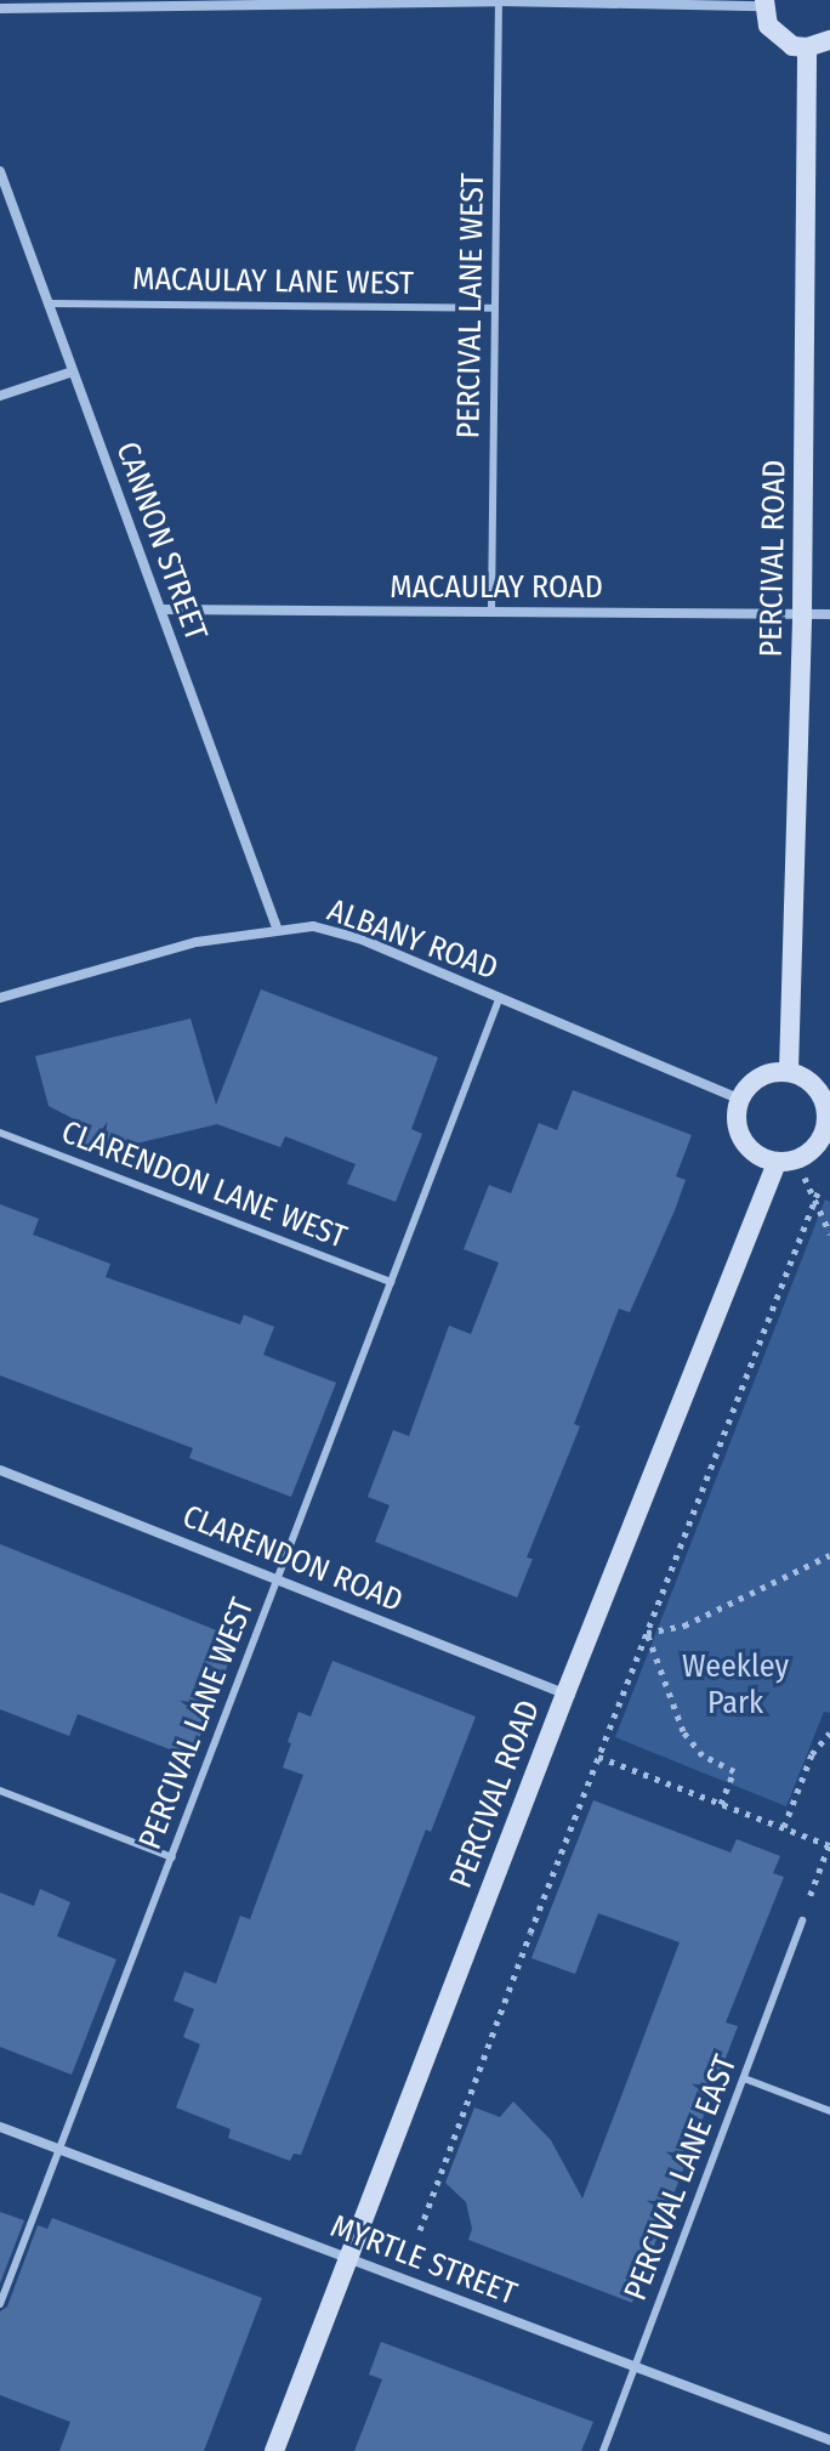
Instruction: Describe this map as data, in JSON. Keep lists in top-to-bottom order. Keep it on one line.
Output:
{"streets":{"street":["CANNON STREET","PERCIVAL ROAD","MACAULAY ROAD","ALBANY ROAD","CLARENDON ROAD","MYRTLE STREET"],"lane":["MACAULAY LANE WEST","PERCIVAL LANE WEST","CLARENDON LANE WEST","PERCIVAL LANE EAST"]},"crossings":[["MACAULAY LANE WEST","PERCIVAL LANE WEST"],["MACAULAY LANE WEST","CANNON STREET"],["PERCIVAL LANE WEST","MACAULAY ROAD"],["PERCIVAL LANE WEST","ALBANY ROAD"],["PERCIVAL LANE WEST","CLARENDON LANE WEST"],["PERCIVAL LANE WEST","CLARENDON ROAD"],["PERCIVAL LANE WEST","MYRTLE STREET"],["CANNON STREET","MACAULAY ROAD"],["CANNON STREET","ALBANY ROAD"],["PERCIVAL ROAD","MACAULAY ROAD"],["PERCIVAL ROAD","ALBANY ROAD"],["PERCIVAL ROAD","CLARENDON ROAD"],["PERCIVAL ROAD","MYRTLE STREET"],["PERCIVAL LANE EAST","MYRTLE STREET"]],"parks":["Weekley Park"]}
